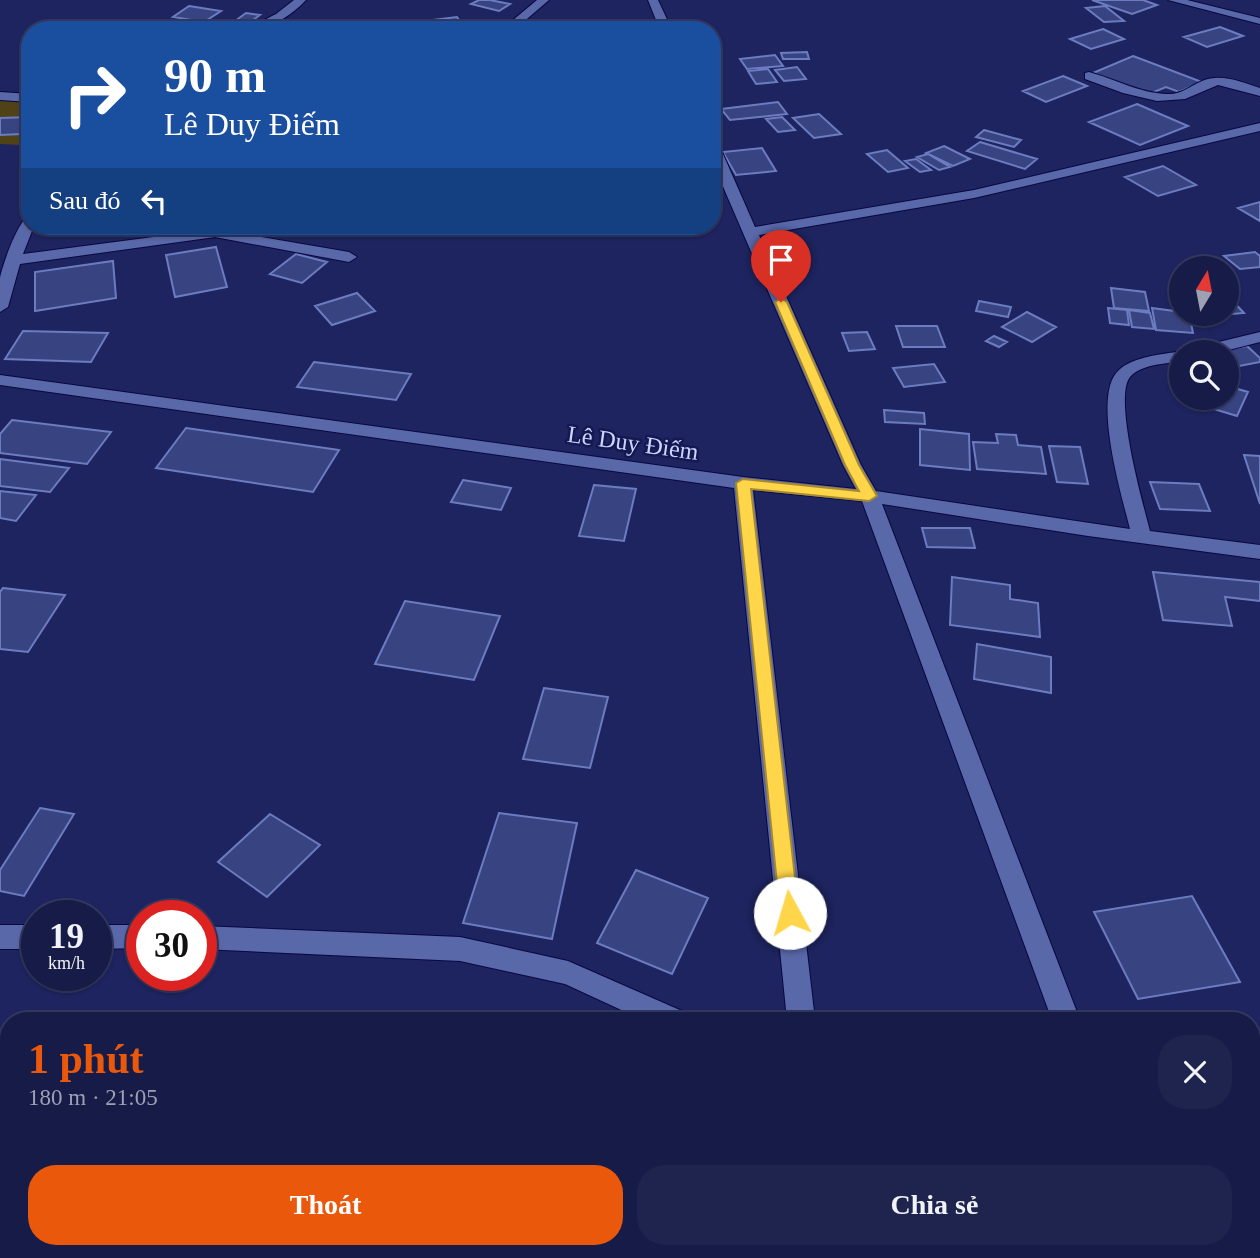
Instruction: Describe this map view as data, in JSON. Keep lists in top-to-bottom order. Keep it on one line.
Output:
{"streets":{"street":["Lê Duy Điếm"]},"north":"top","page":{"turn":["90 m","Lê Duy Điếm"],"then":"Sau đó","speed":"19 km/h","limit":"30","heading":["1 phút","180 m · 21:05"],"buttons":["Thoát","Chia sẻ"]}}
